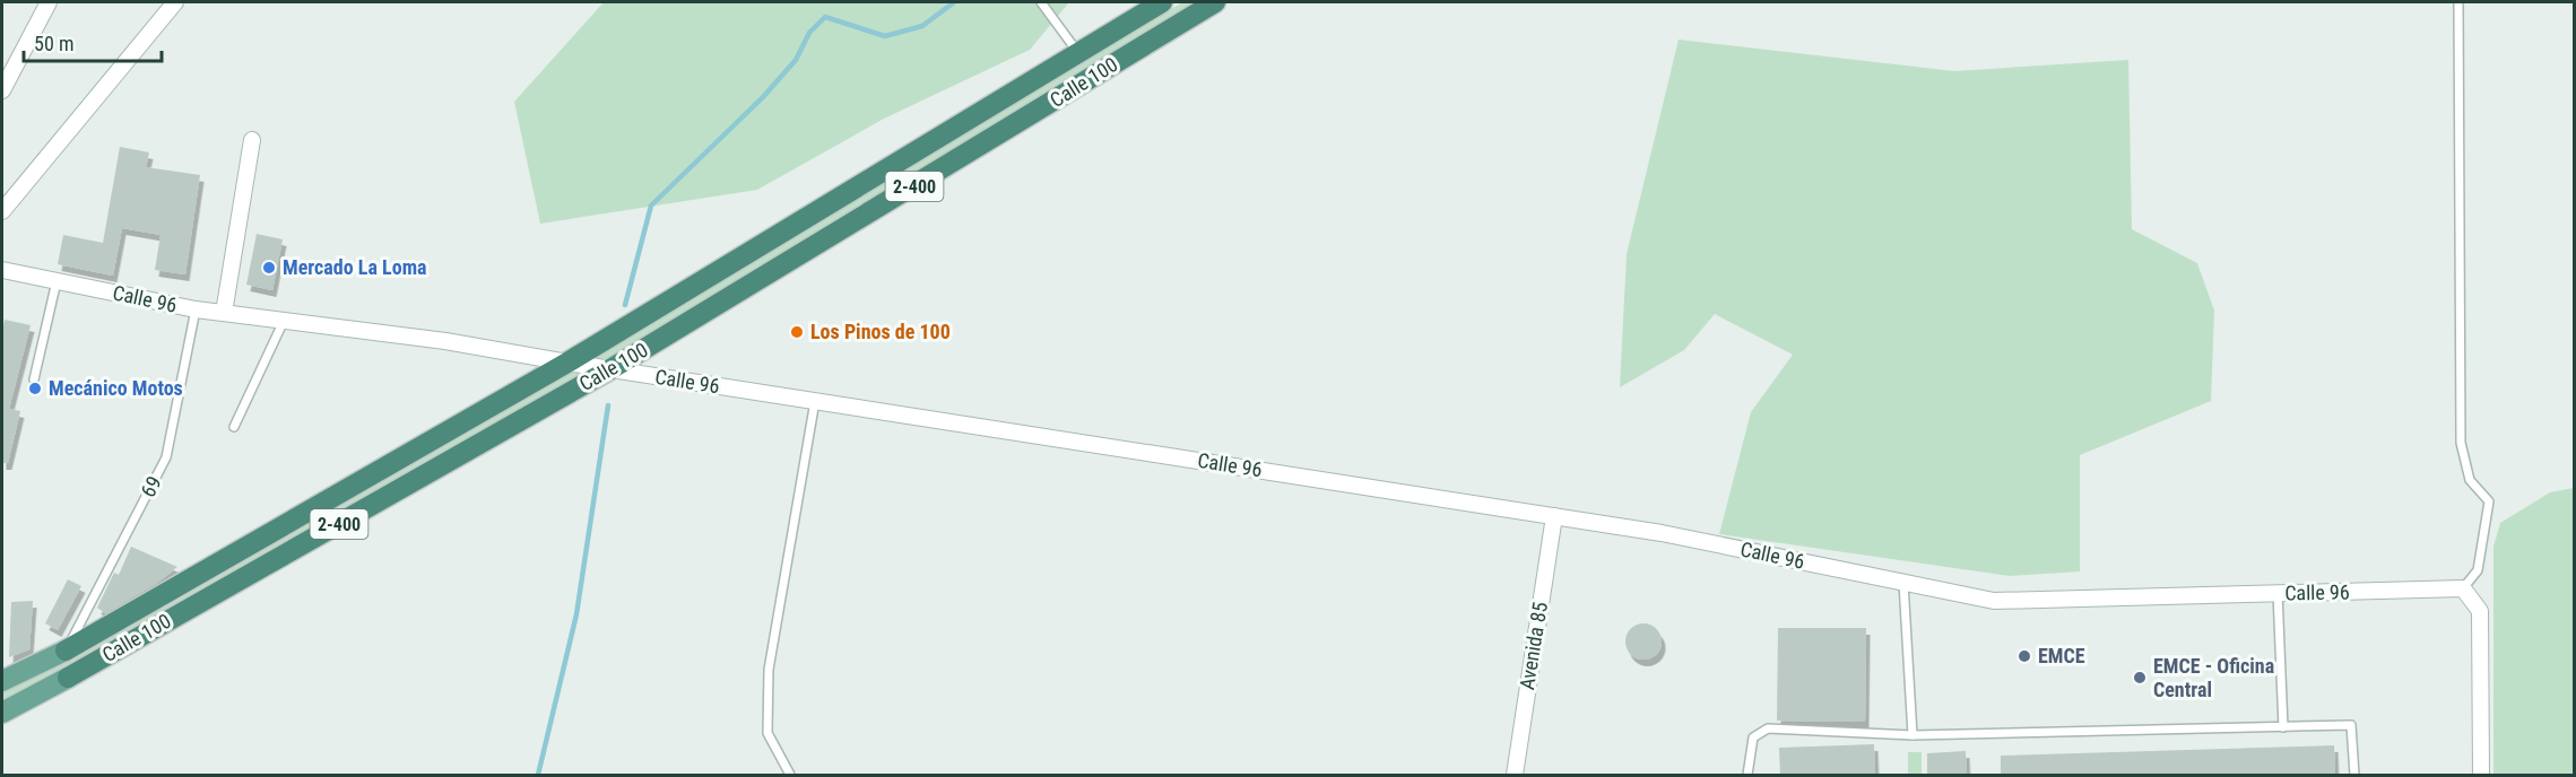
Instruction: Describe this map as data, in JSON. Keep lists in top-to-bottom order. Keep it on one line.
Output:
{"streets":{"highway":["Calle 100","2-400"],"street":["Calle 96","Avenida 85"],"lane":["69"]},"crossings":[["Calle 100","Calle 96"],["Calle 100","69"],["Calle 96","69"],["Calle 96","Avenida 85"]],"places":["Mercado La Loma","Los Pinos de 100","Mecánico Motos","EMCE","EMCE - Oficina Central"],"scale_bar":"50 m"}
